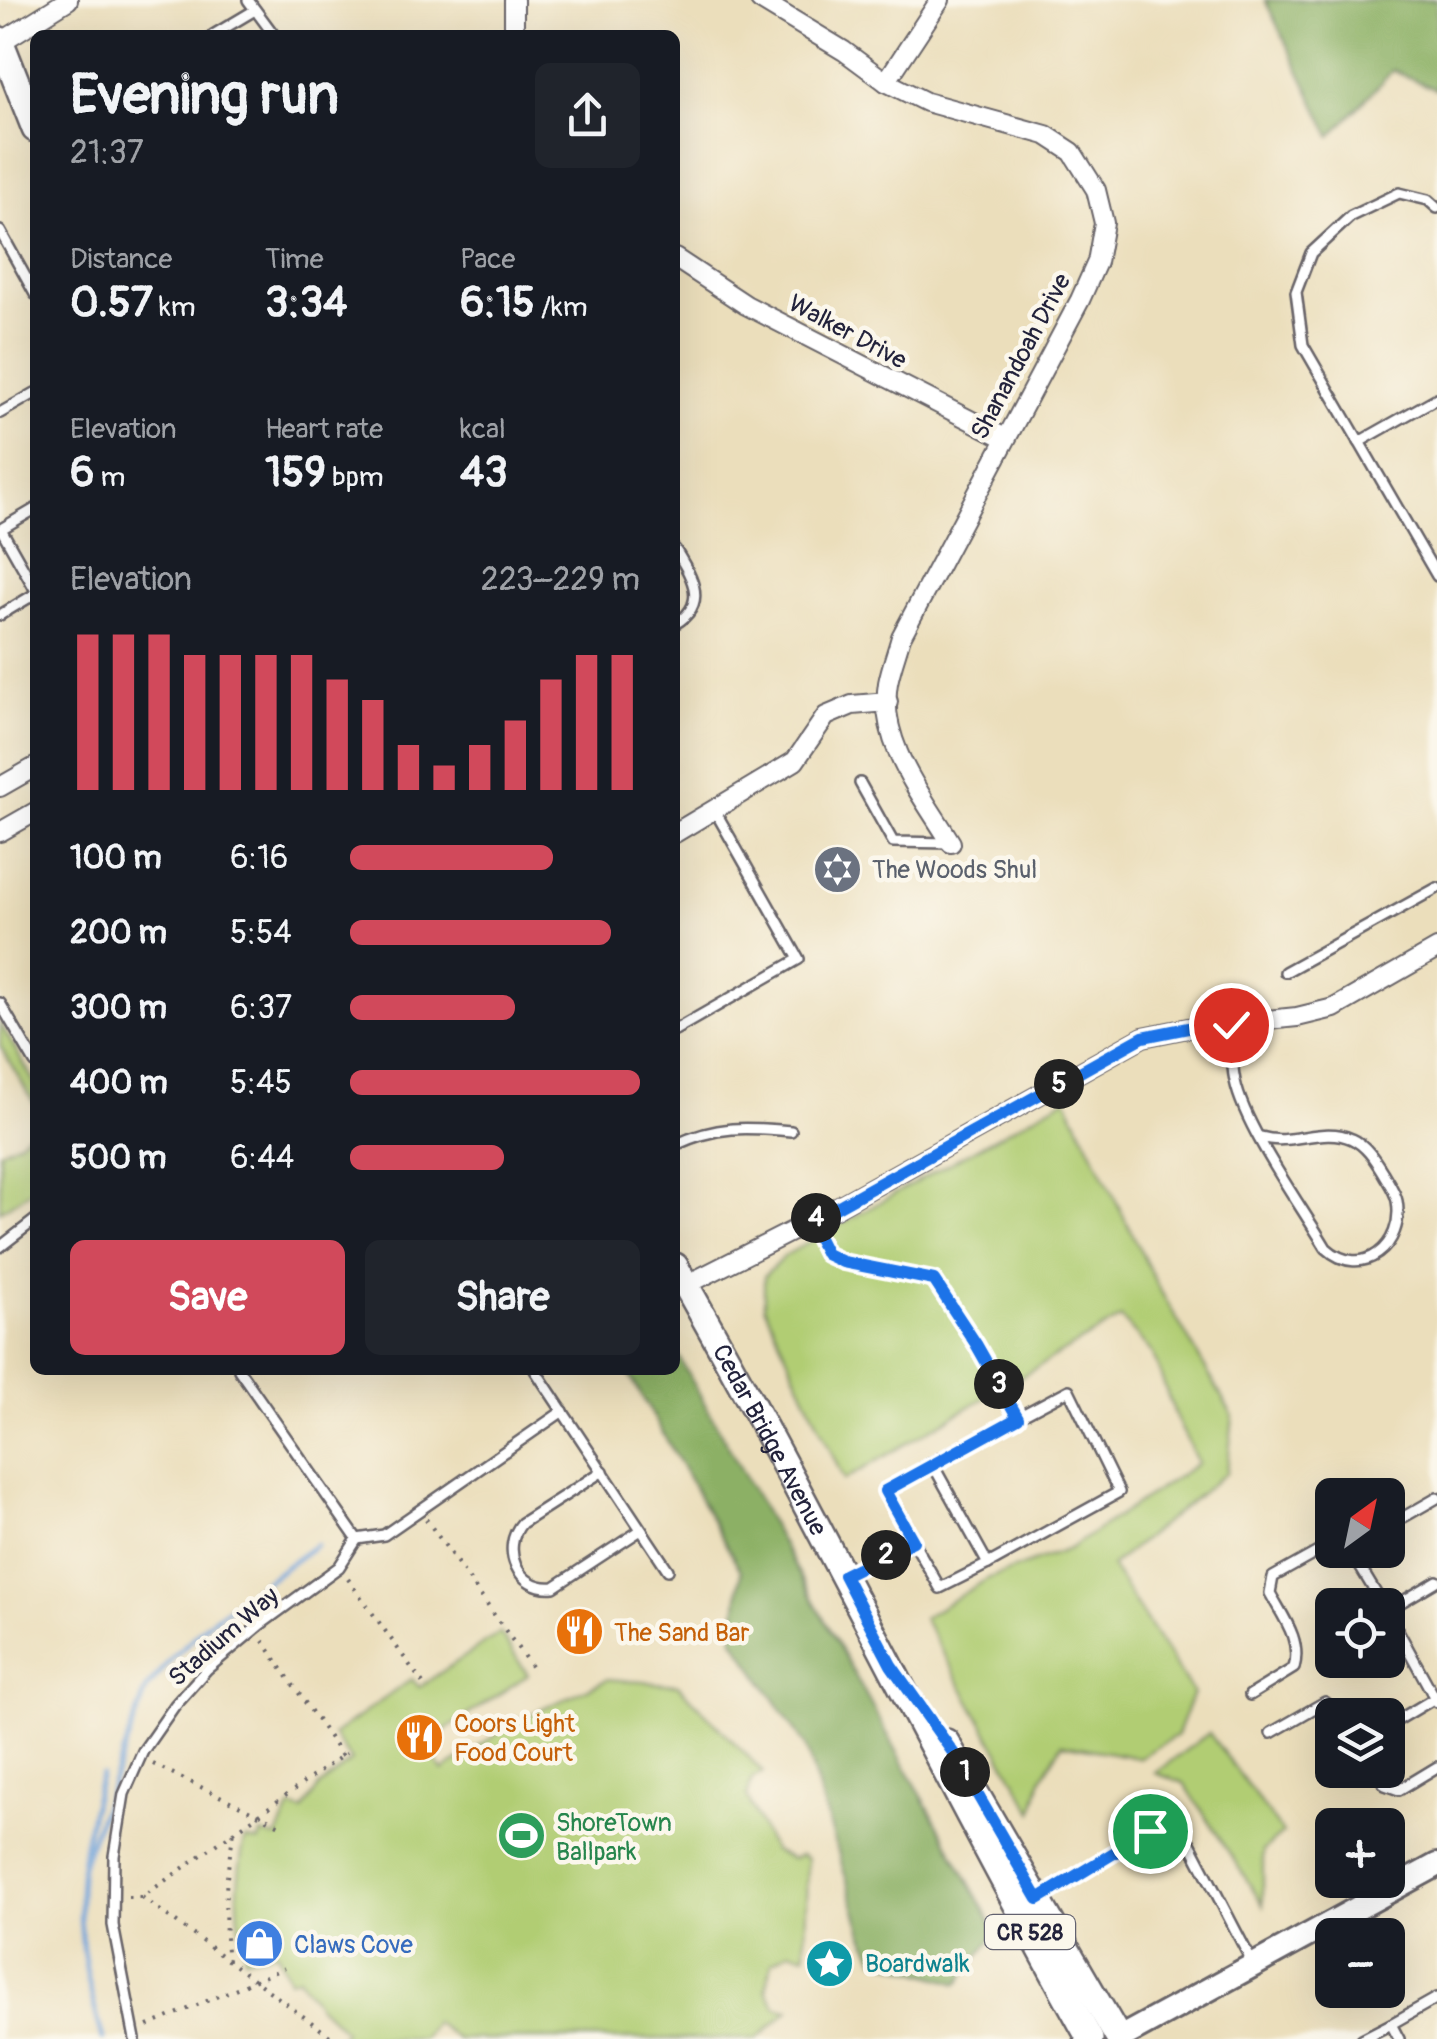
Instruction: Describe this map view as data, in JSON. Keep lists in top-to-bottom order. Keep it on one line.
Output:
{"streets":{"main road":["Cedar Bridge Avenue","CR 528"],"street":["Walker Drive","Shanandoah Drive"],"lane":["Stadium Way"]},"crossings":[["Walker Drive","Shanandoah Drive"]],"places":{"synagogue":["The Woods Shul"],"restaurant":["The Sand Bar","Coors Light Food Court"],"sports":["ShoreTown Ballpark"],"shop":["Claws Cove"],"place":["Boardwalk"]},"north":"top right","page":{"heading":["Evening run","21:37"],"stats":[["Distance","0.57 km"],["Time","3:34"],["Pace","6:15 /km"],["Elevation","6 m"],["Heart rate","159 bpm"],["kcal","43"]],"chart":["Elevation","223–229 m"],"list":[{"name":"100 m","note":"6:16"},{"name":"200 m","note":"5:54"},{"name":"300 m","note":"6:37"},{"name":"400 m","note":"5:45"},{"name":"500 m","note":"6:44"}],"pins":["5","4","3","2","1"],"buttons":["Save","Share"],"map_buttons":["+","−"]}}
